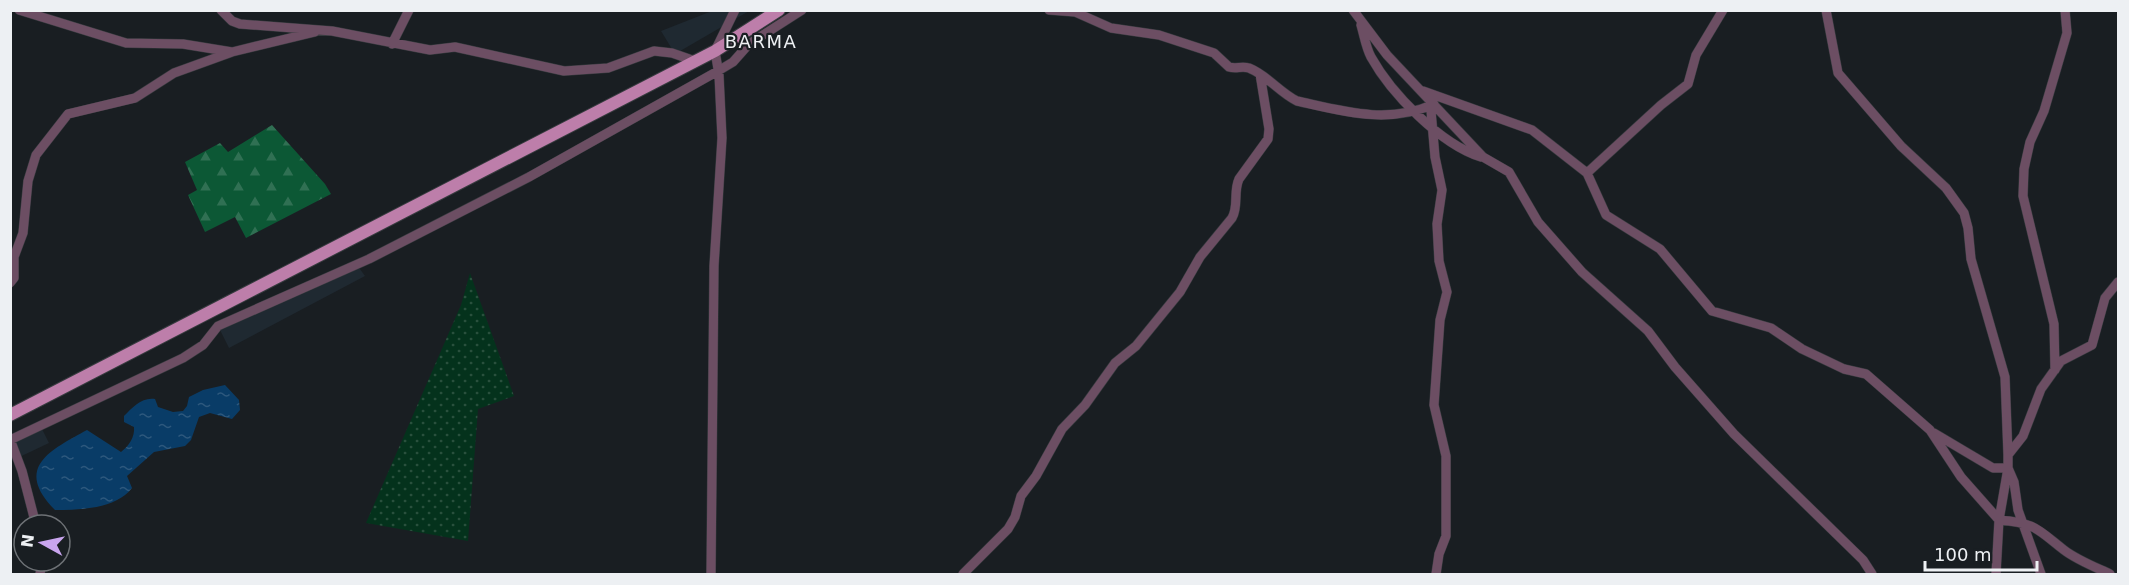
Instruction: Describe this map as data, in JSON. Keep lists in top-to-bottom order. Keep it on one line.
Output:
{"districts":["BARMA"],"scale_bar":"100 m","north":"left"}
